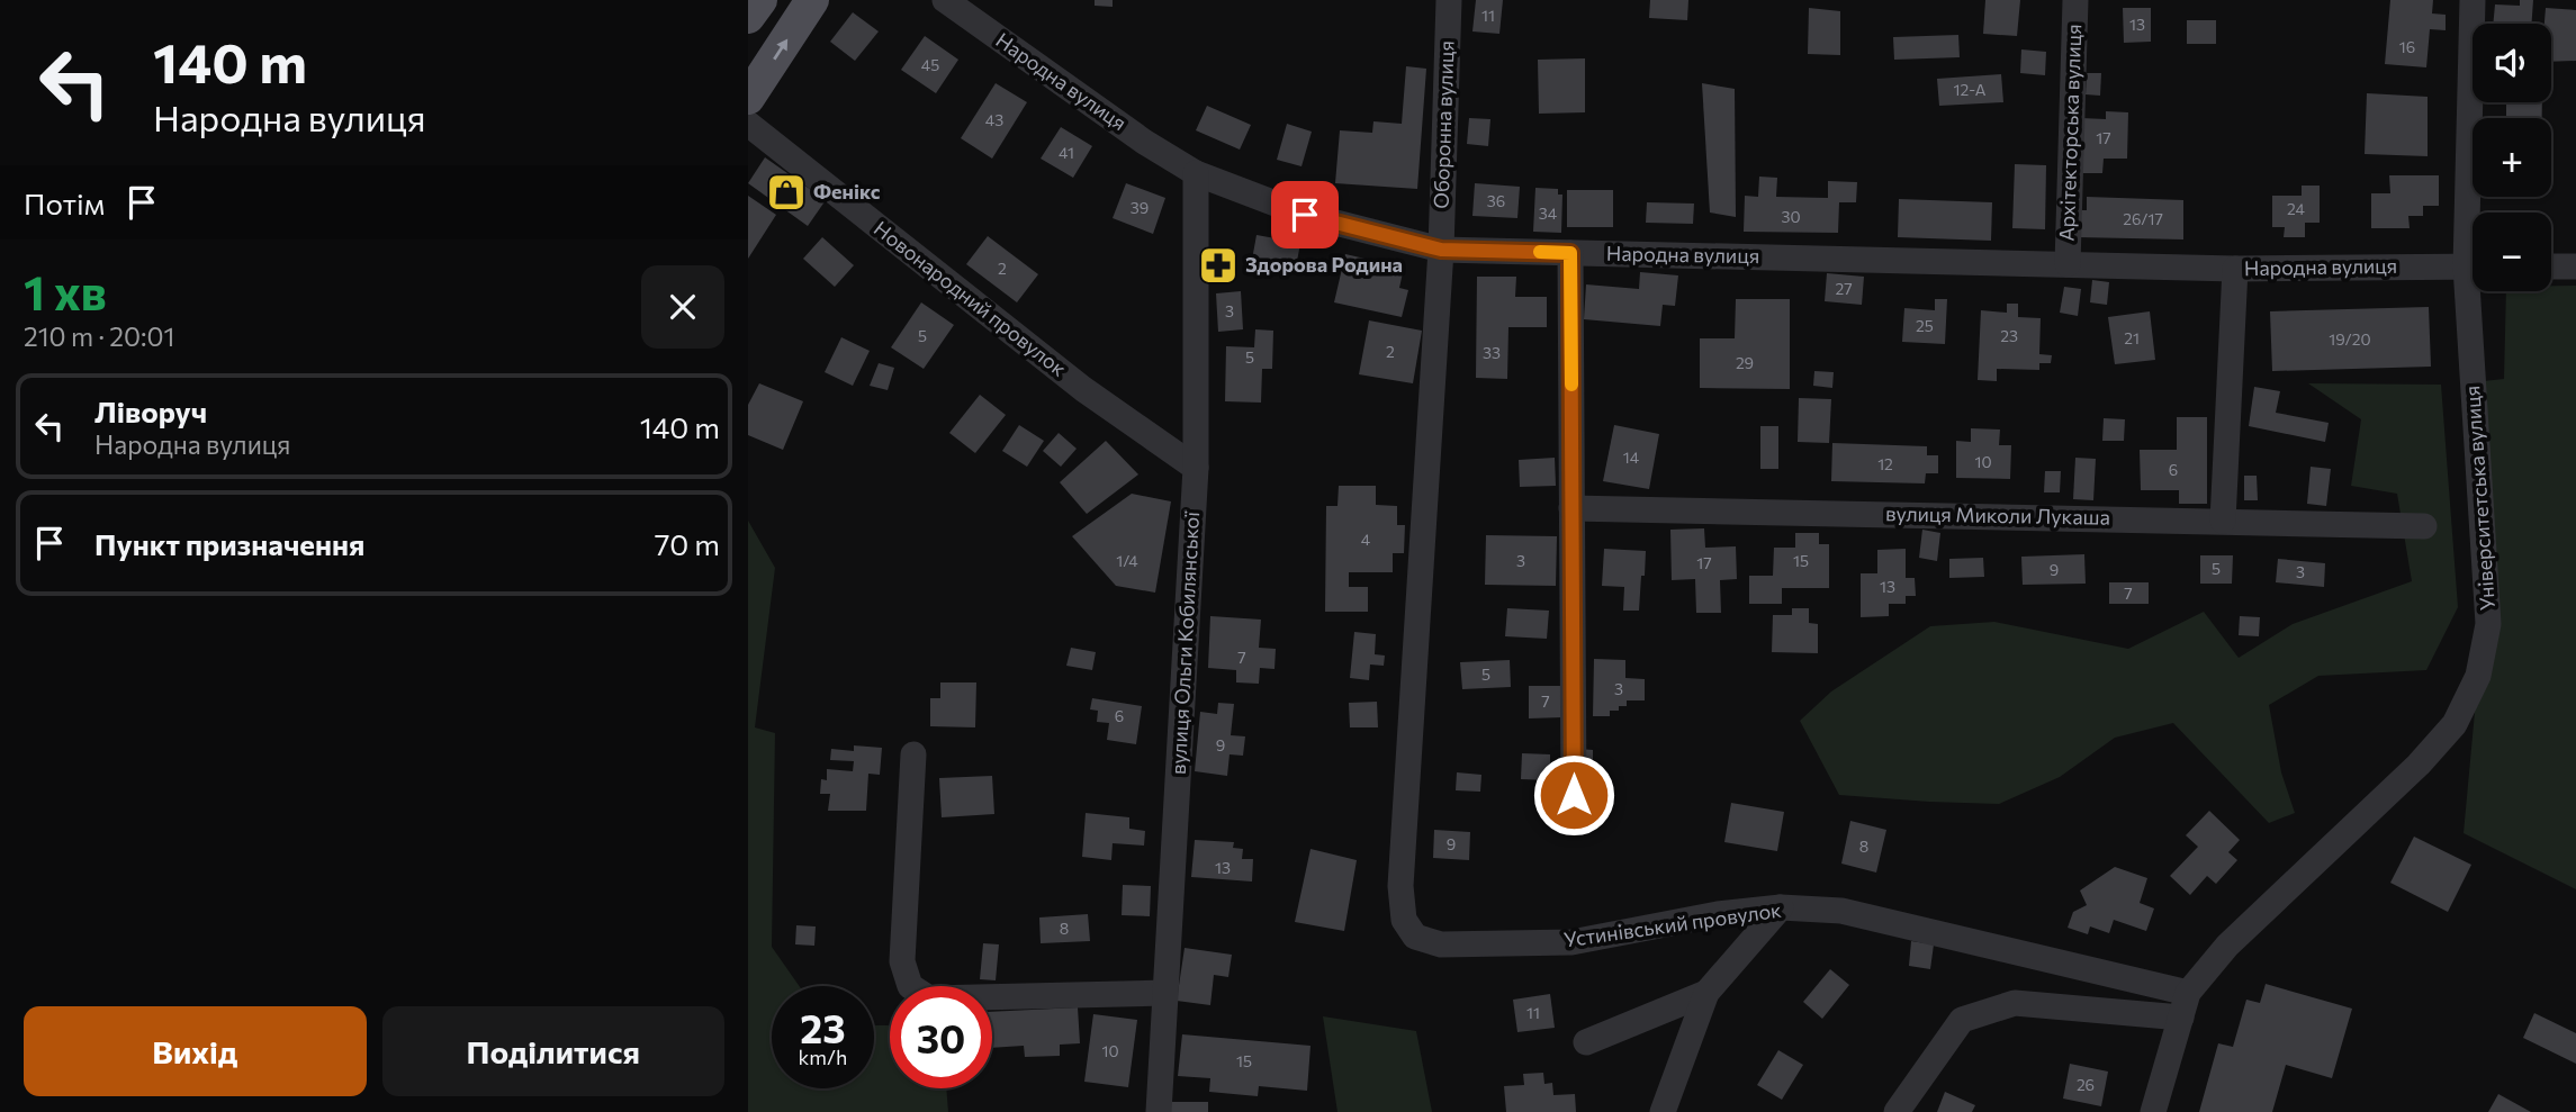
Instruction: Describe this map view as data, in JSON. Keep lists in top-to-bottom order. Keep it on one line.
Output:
{"streets":{"street":["Народна вулиця","Оборонна вулиця","Архітекторська вулиця","Новонародний провулок","Університетська вулиця","вулиця Миколи Лукаша","вулиця Ольги Кобилянської","Устинівський провулок"]},"crossings":[["Народна вулиця","Оборонна вулиця"],["Народна вулиця","Архітекторська вулиця"],["Народна вулиця","вулиця Ольги Кобилянської"],["Народна вулиця","Устинівський провулок"],["Оборонна вулиця","Устинівський провулок"],["Новонародний провулок","вулиця Ольги Кобилянської"],["Університетська вулиця","Устинівський провулок"]],"places":{"shop":["Фенікс"],"pharmacy":["Здорова Родина"]},"house_numbers":["11","13","16","45","12-А","43","17","41","36","39","24","34","30","26/17","2","27","3","25","5","23","21","19/20","2","33","5","29","14","10","12","6","4","1/4","3","15","17","5","9","3","13","7","7","5","3","7","6","9","9","8","13","8","11","10","15","26"],"page":{"turn":["140 m","Народна вулиця"],"map_buttons":["+","−"],"then":"Потім","heading":["1 хв","210 m · 20:01"],"list":[{"name":"Ліворуч","note":"Народна вулиця","value":"140 m"},{"name":"Пункт призначення","value":"70 m"}],"speed":"23 km/h","limit":"30","buttons":["Вихід","Поділитися"]}}
